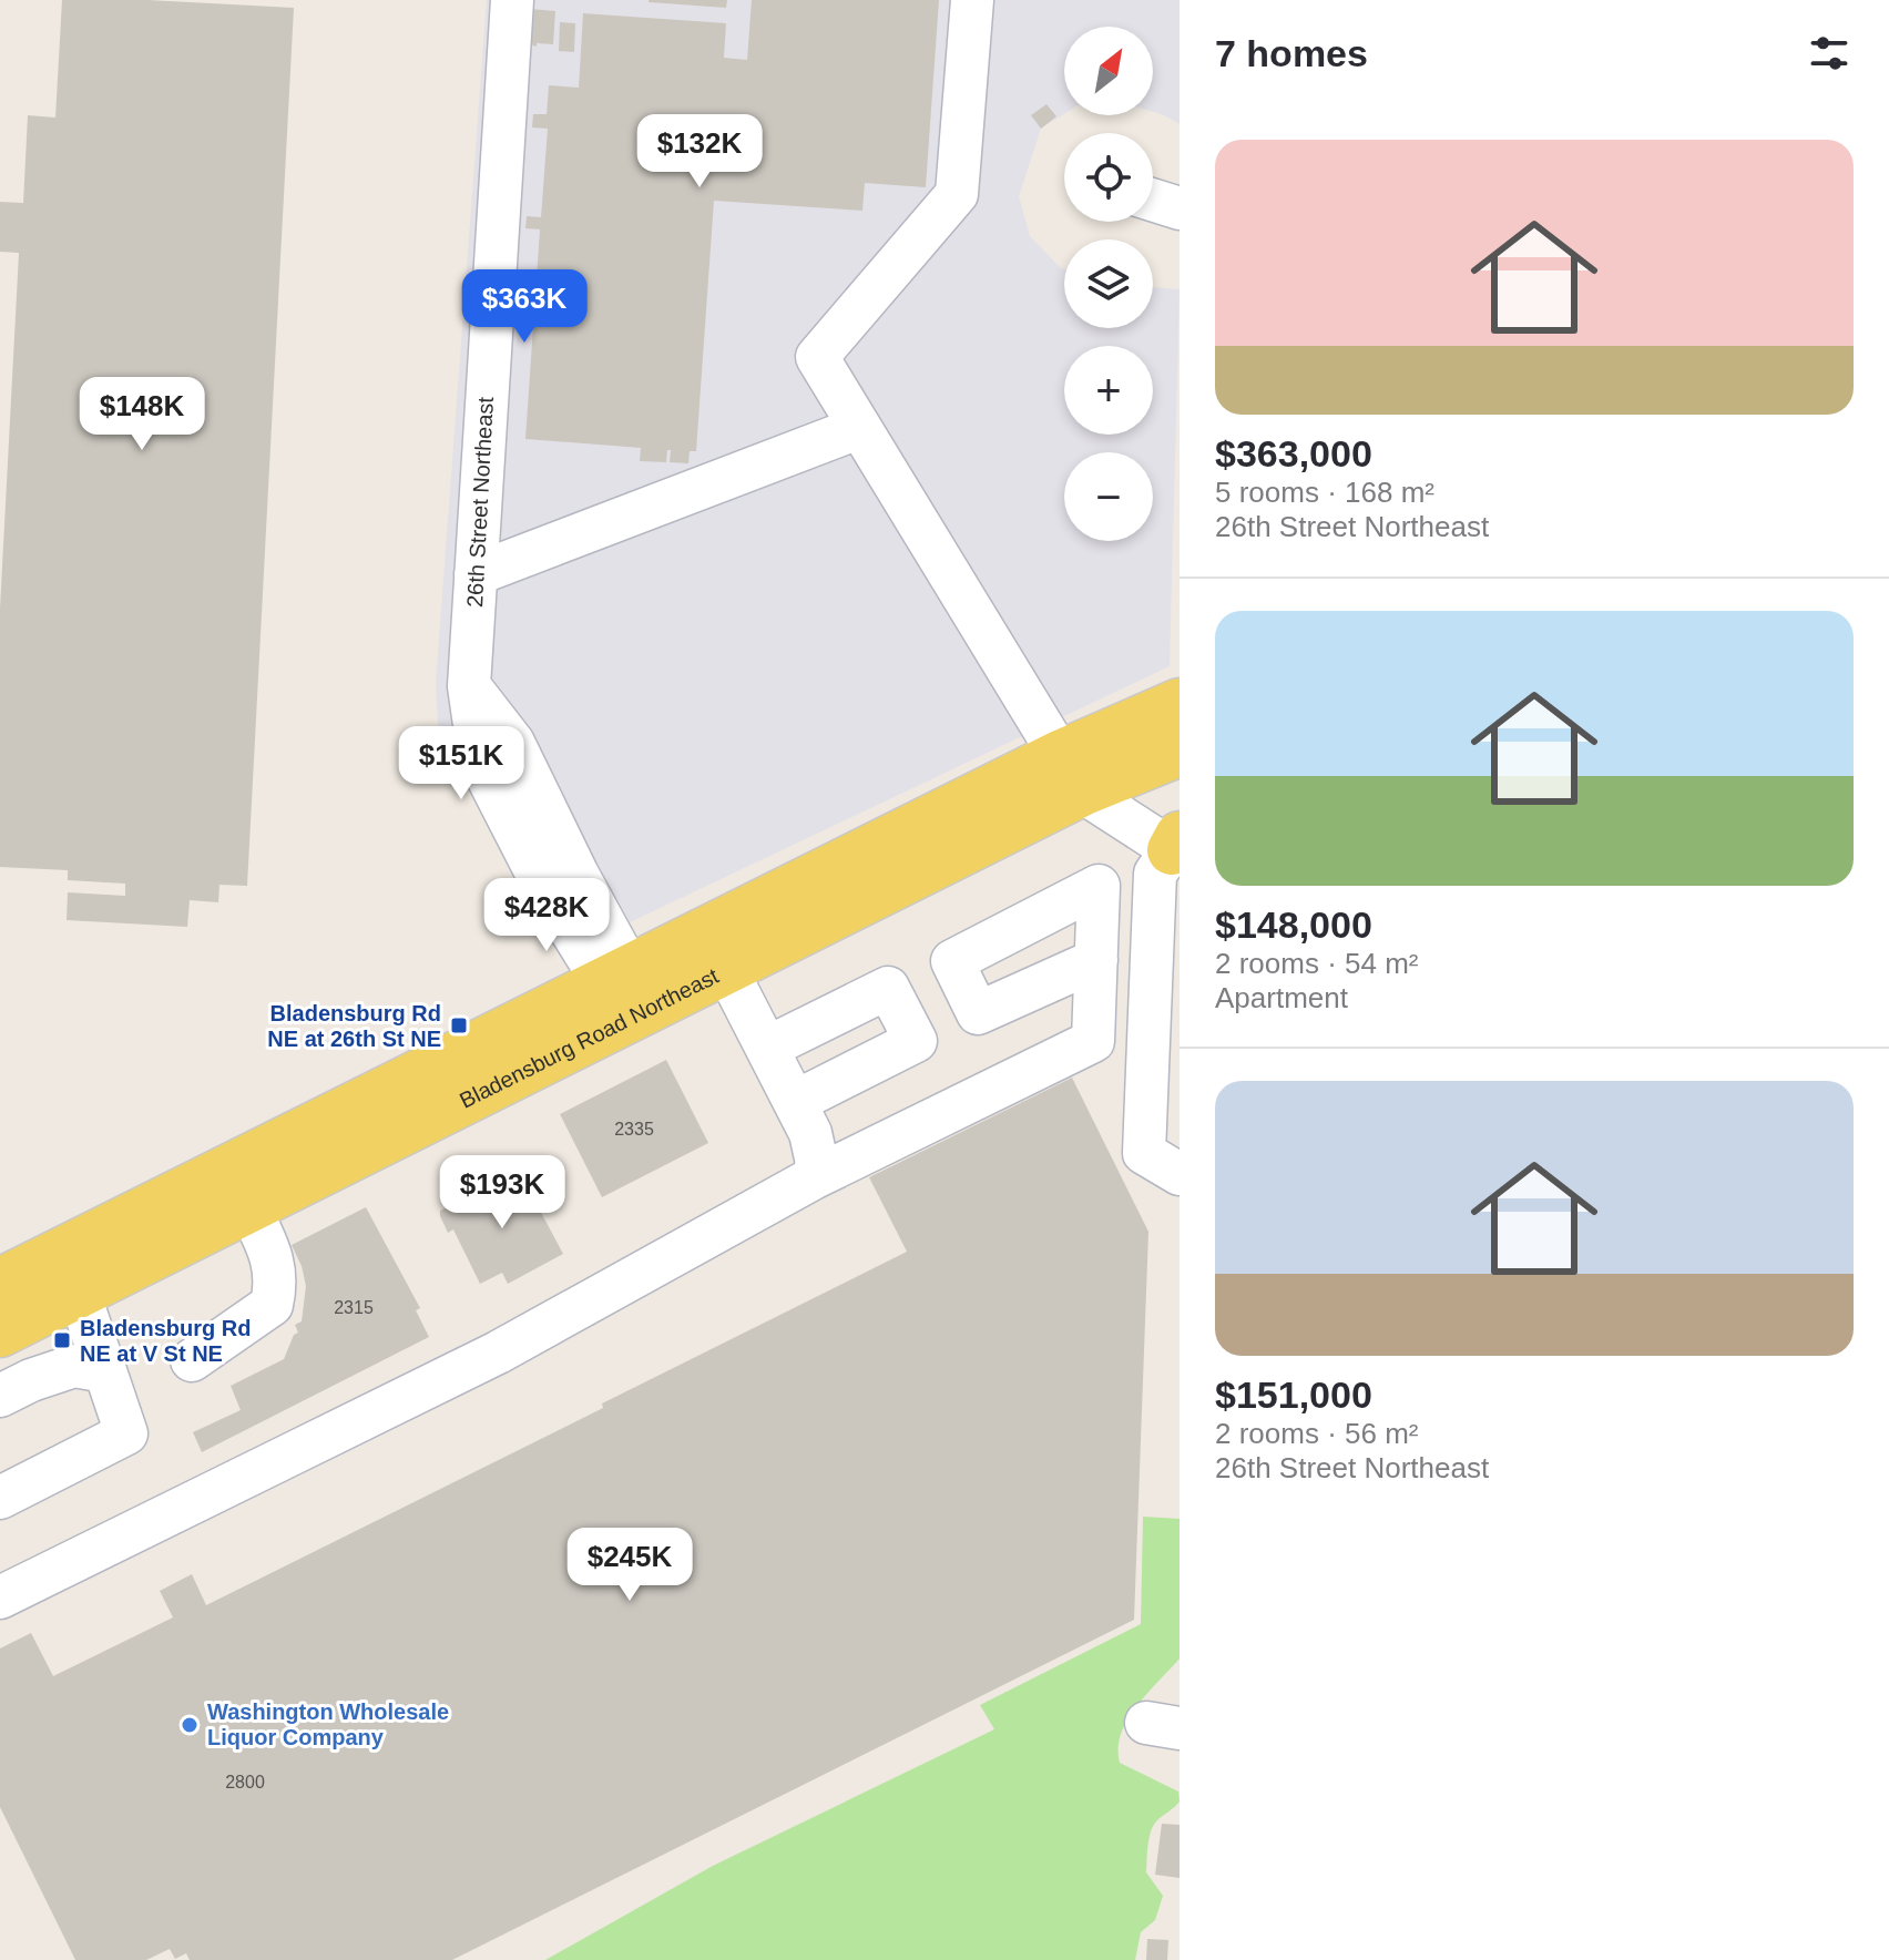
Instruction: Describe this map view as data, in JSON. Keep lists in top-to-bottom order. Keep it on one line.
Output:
{"streets":{"main road":["Bladensburg Road Northeast"],"street":["26th Street Northeast"]},"crossings":[["26th Street Northeast","Bladensburg Road Northeast"]],"places":{"transit":["Bladensburg Rd NE at 26th St NE","Bladensburg Rd NE at V St NE"],"other":["Washington Wholesale Liquor Company"]},"house_numbers":["2335","2315","2800"],"north":"top right","page":{"heading":"7 homes","map_buttons":["+","−"],"list":[{"name":"$363,000","note":"5 rooms · 168 m² · 26th Street Northeast"},{"name":"$148,000","note":"2 rooms · 54 m² · Apartment"},{"name":"$151,000","note":"2 rooms · 56 m² · 26th Street Northeast"}],"price":["$132K","$363K","$148K","$151K","$428K","$193K","$245K"]}}
